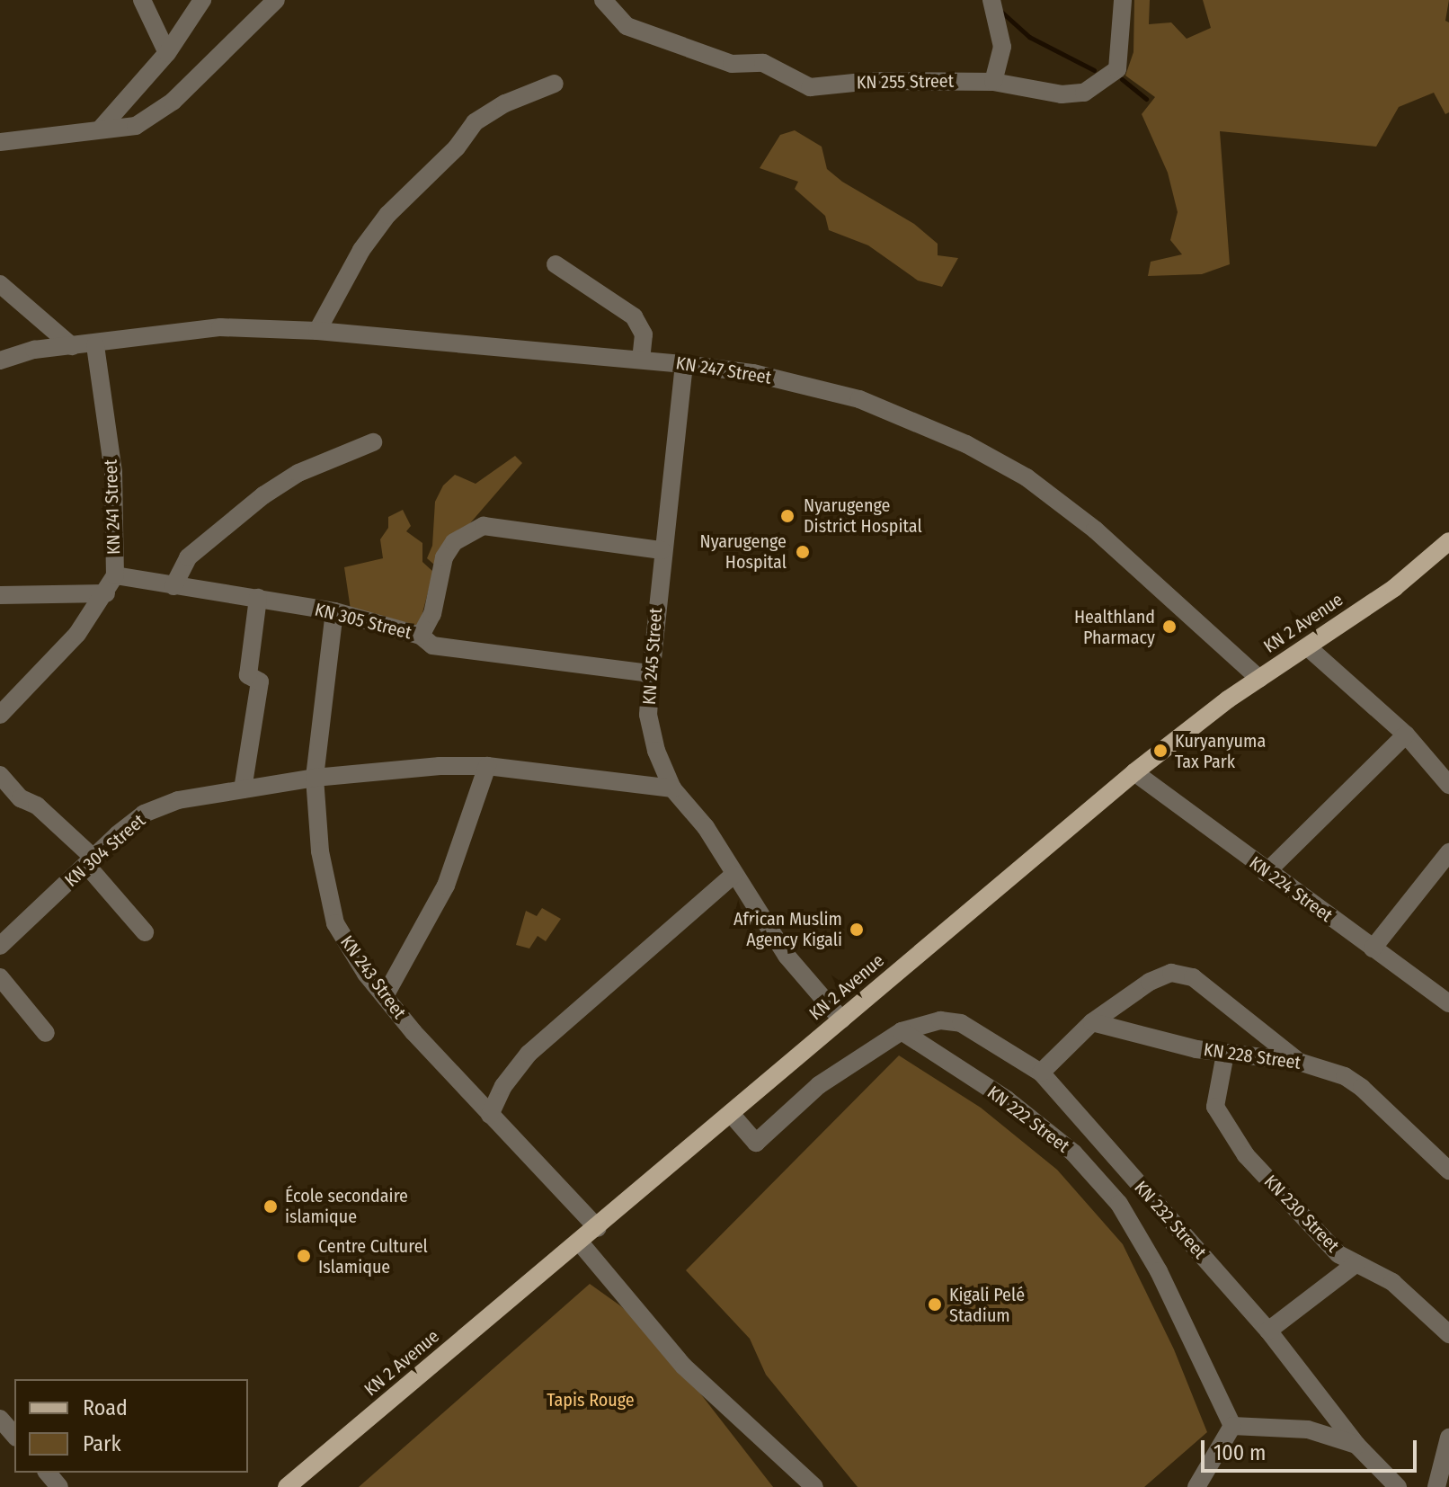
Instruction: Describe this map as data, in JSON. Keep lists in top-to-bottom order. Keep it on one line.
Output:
{"streets":{"main road":["KN 2 Avenue"],"street":["KN 255 Street","KN 247 Street","KN 241 Street","KN 305 Street","KN 245 Street","KN 304 Street","KN 224 Street","KN 243 Street","KN 228 Street","KN 222 Street","KN 230 Street","KN 232 Street"]},"crossings":[["KN 247 Street","KN 241 Street"],["KN 247 Street","KN 2 Avenue"],["KN 247 Street","KN 245 Street"],["KN 241 Street","KN 305 Street"],["KN 305 Street","KN 245 Street"],["KN 305 Street","KN 243 Street"],["KN 2 Avenue","KN 245 Street"],["KN 2 Avenue","KN 224 Street"],["KN 2 Avenue","KN 243 Street"],["KN 245 Street","KN 304 Street"],["KN 304 Street","KN 243 Street"],["KN 228 Street","KN 230 Street"],["KN 222 Street","KN 232 Street"]],"parks":["Tapis Rouge"],"places":["Nyarugenge District Hospital","Nyarugenge Hospital","Healthland Pharmacy","Kuryanyuma Tax Park","African Muslim Agency Kigali","École secondaire islamique","Centre Culturel Islamique","Kigali Pelé Stadium"],"legend":["Road","Park"],"scale_bar":"100 m"}
